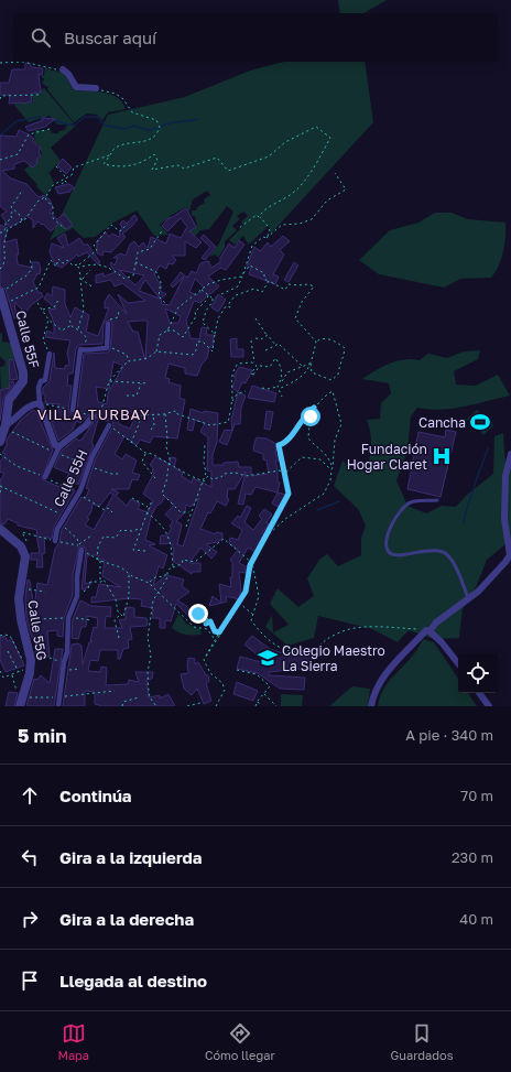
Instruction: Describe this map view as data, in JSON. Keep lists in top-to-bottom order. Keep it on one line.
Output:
{"streets":{"street":["Calle 55F","Calle 55H","Calle 55G"]},"districts":["VILLA TURBAY"],"places":{"sports":["Cancha"],"hospital":["Fundación Hogar Claret"],"school or university":["Colegio Maestro La Sierra"]},"page":{"search":"Buscar aquí","heading":["5 min","A pie · 340 m"],"list":[["Continúa","70 m"],["Gira a la izquierda","230 m"],["Gira a la derecha","40 m"],"Llegada al destino"],"nav":["Mapa","Cómo llegar","Guardados"]}}
